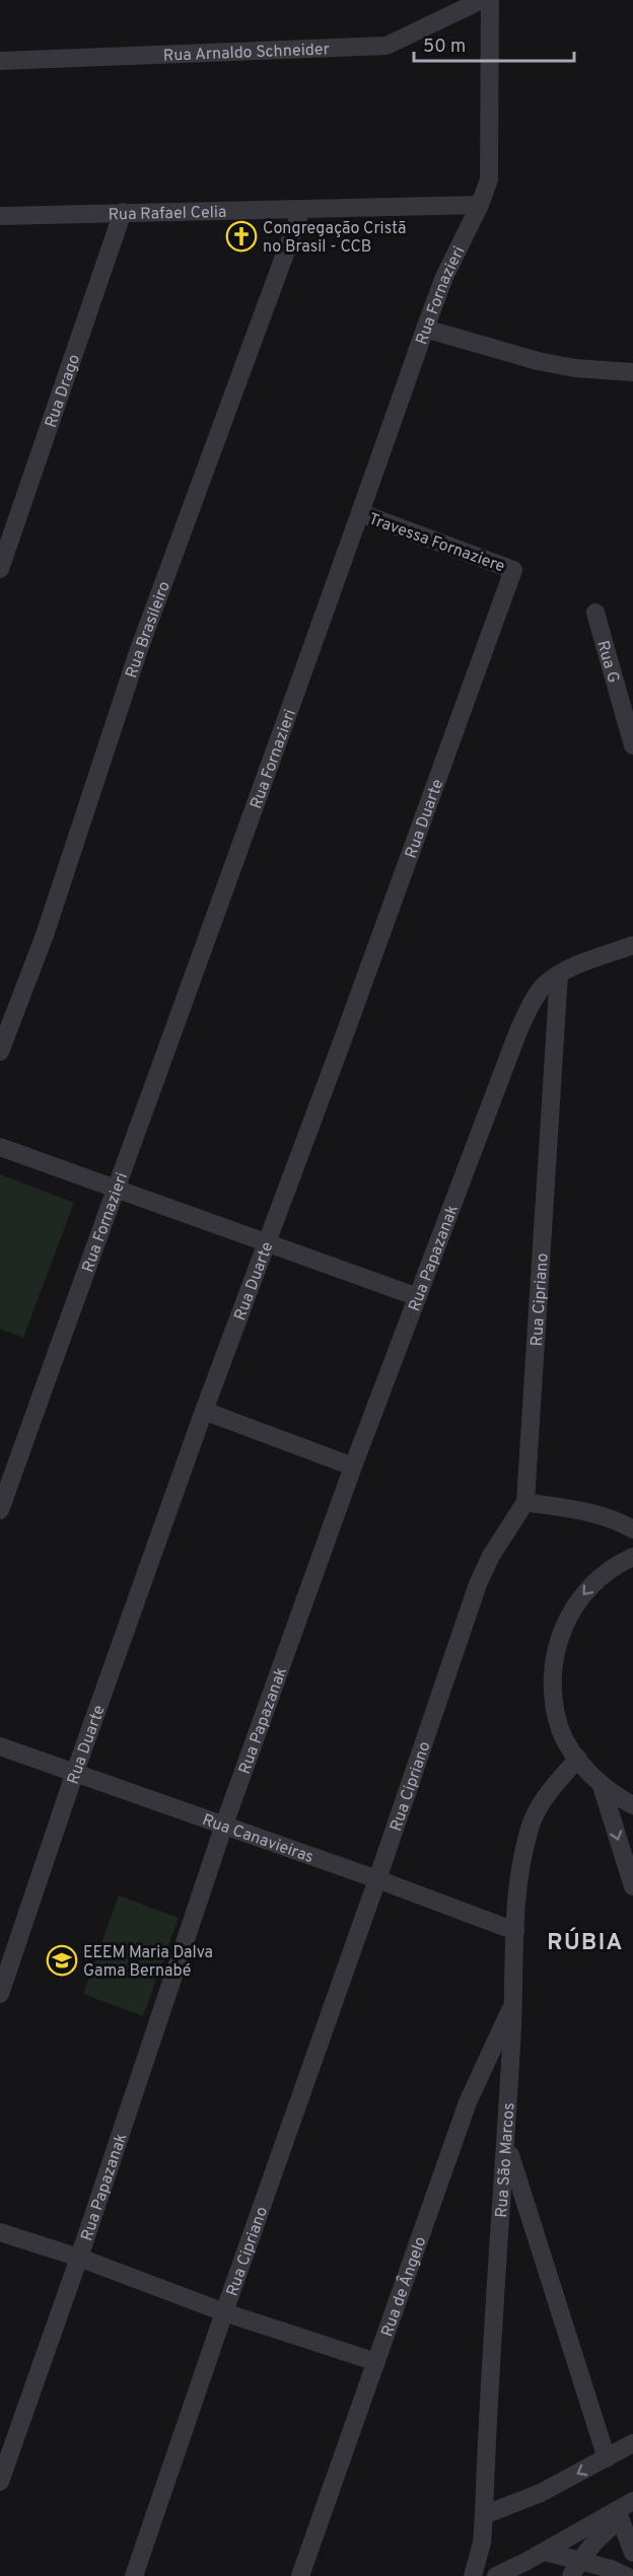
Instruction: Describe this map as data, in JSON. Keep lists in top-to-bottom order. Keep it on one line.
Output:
{"streets":{"street":["Rua Arnaldo Schneider","Rua Rafael Celia","Rua Fornazieri","Rua Drago","Travessa Fornaziere","Rua Brasileiro","Rua G","Rua Duarte","Rua Papazanak","Rua Cipriano","Rua Canavieiras","Rua São Marcos","Rua de Ângelo"]},"crossings":[["Rua Rafael Celia","Rua Fornazieri"],["Rua Rafael Celia","Rua Drago"],["Rua Rafael Celia","Rua Brasileiro"],["Rua Fornazieri","Travessa Fornaziere"],["Travessa Fornaziere","Rua Duarte"],["Rua Duarte","Rua Canavieiras"],["Rua Papazanak","Rua Cipriano"],["Rua Papazanak","Rua Canavieiras"],["Rua Cipriano","Rua Canavieiras"],["Rua Canavieiras","Rua São Marcos"],["Rua São Marcos","Rua de Ângelo"]],"districts":["RÚBIA"],"places":{"church":["Congregação Cristã no Brasil - CCB"],"school or university":["EEEM Maria Dalva Gama Bernabé"]},"scale_bar":"50 m"}
